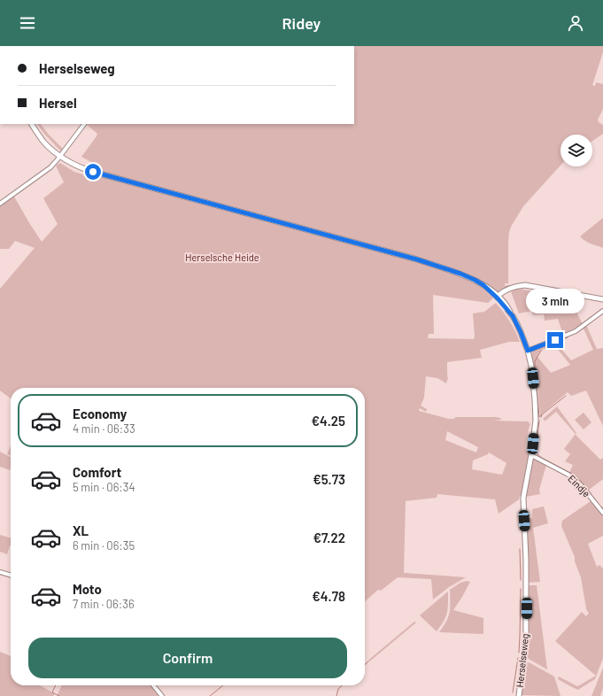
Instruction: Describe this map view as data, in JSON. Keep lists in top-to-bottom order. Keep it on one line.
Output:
{"streets":{"street":["Eindje","Herselseweg"]},"crossings":[["Eindje","Herselseweg"]],"parks":["Herselsche Heide"],"page":{"header":"Ridey","banner":["Herselseweg","Hersel"],"bubble":"3 min","list":[{"name":"Economy","note":"4 min · 06:33","value":"€4.25"},{"name":"Comfort","note":"5 min · 06:34","value":"€5.73"},{"name":"XL","note":"6 min · 06:35","value":"€7.22"},{"name":"Moto","note":"7 min · 06:36","value":"€4.78"}],"buttons":"Confirm"}}
